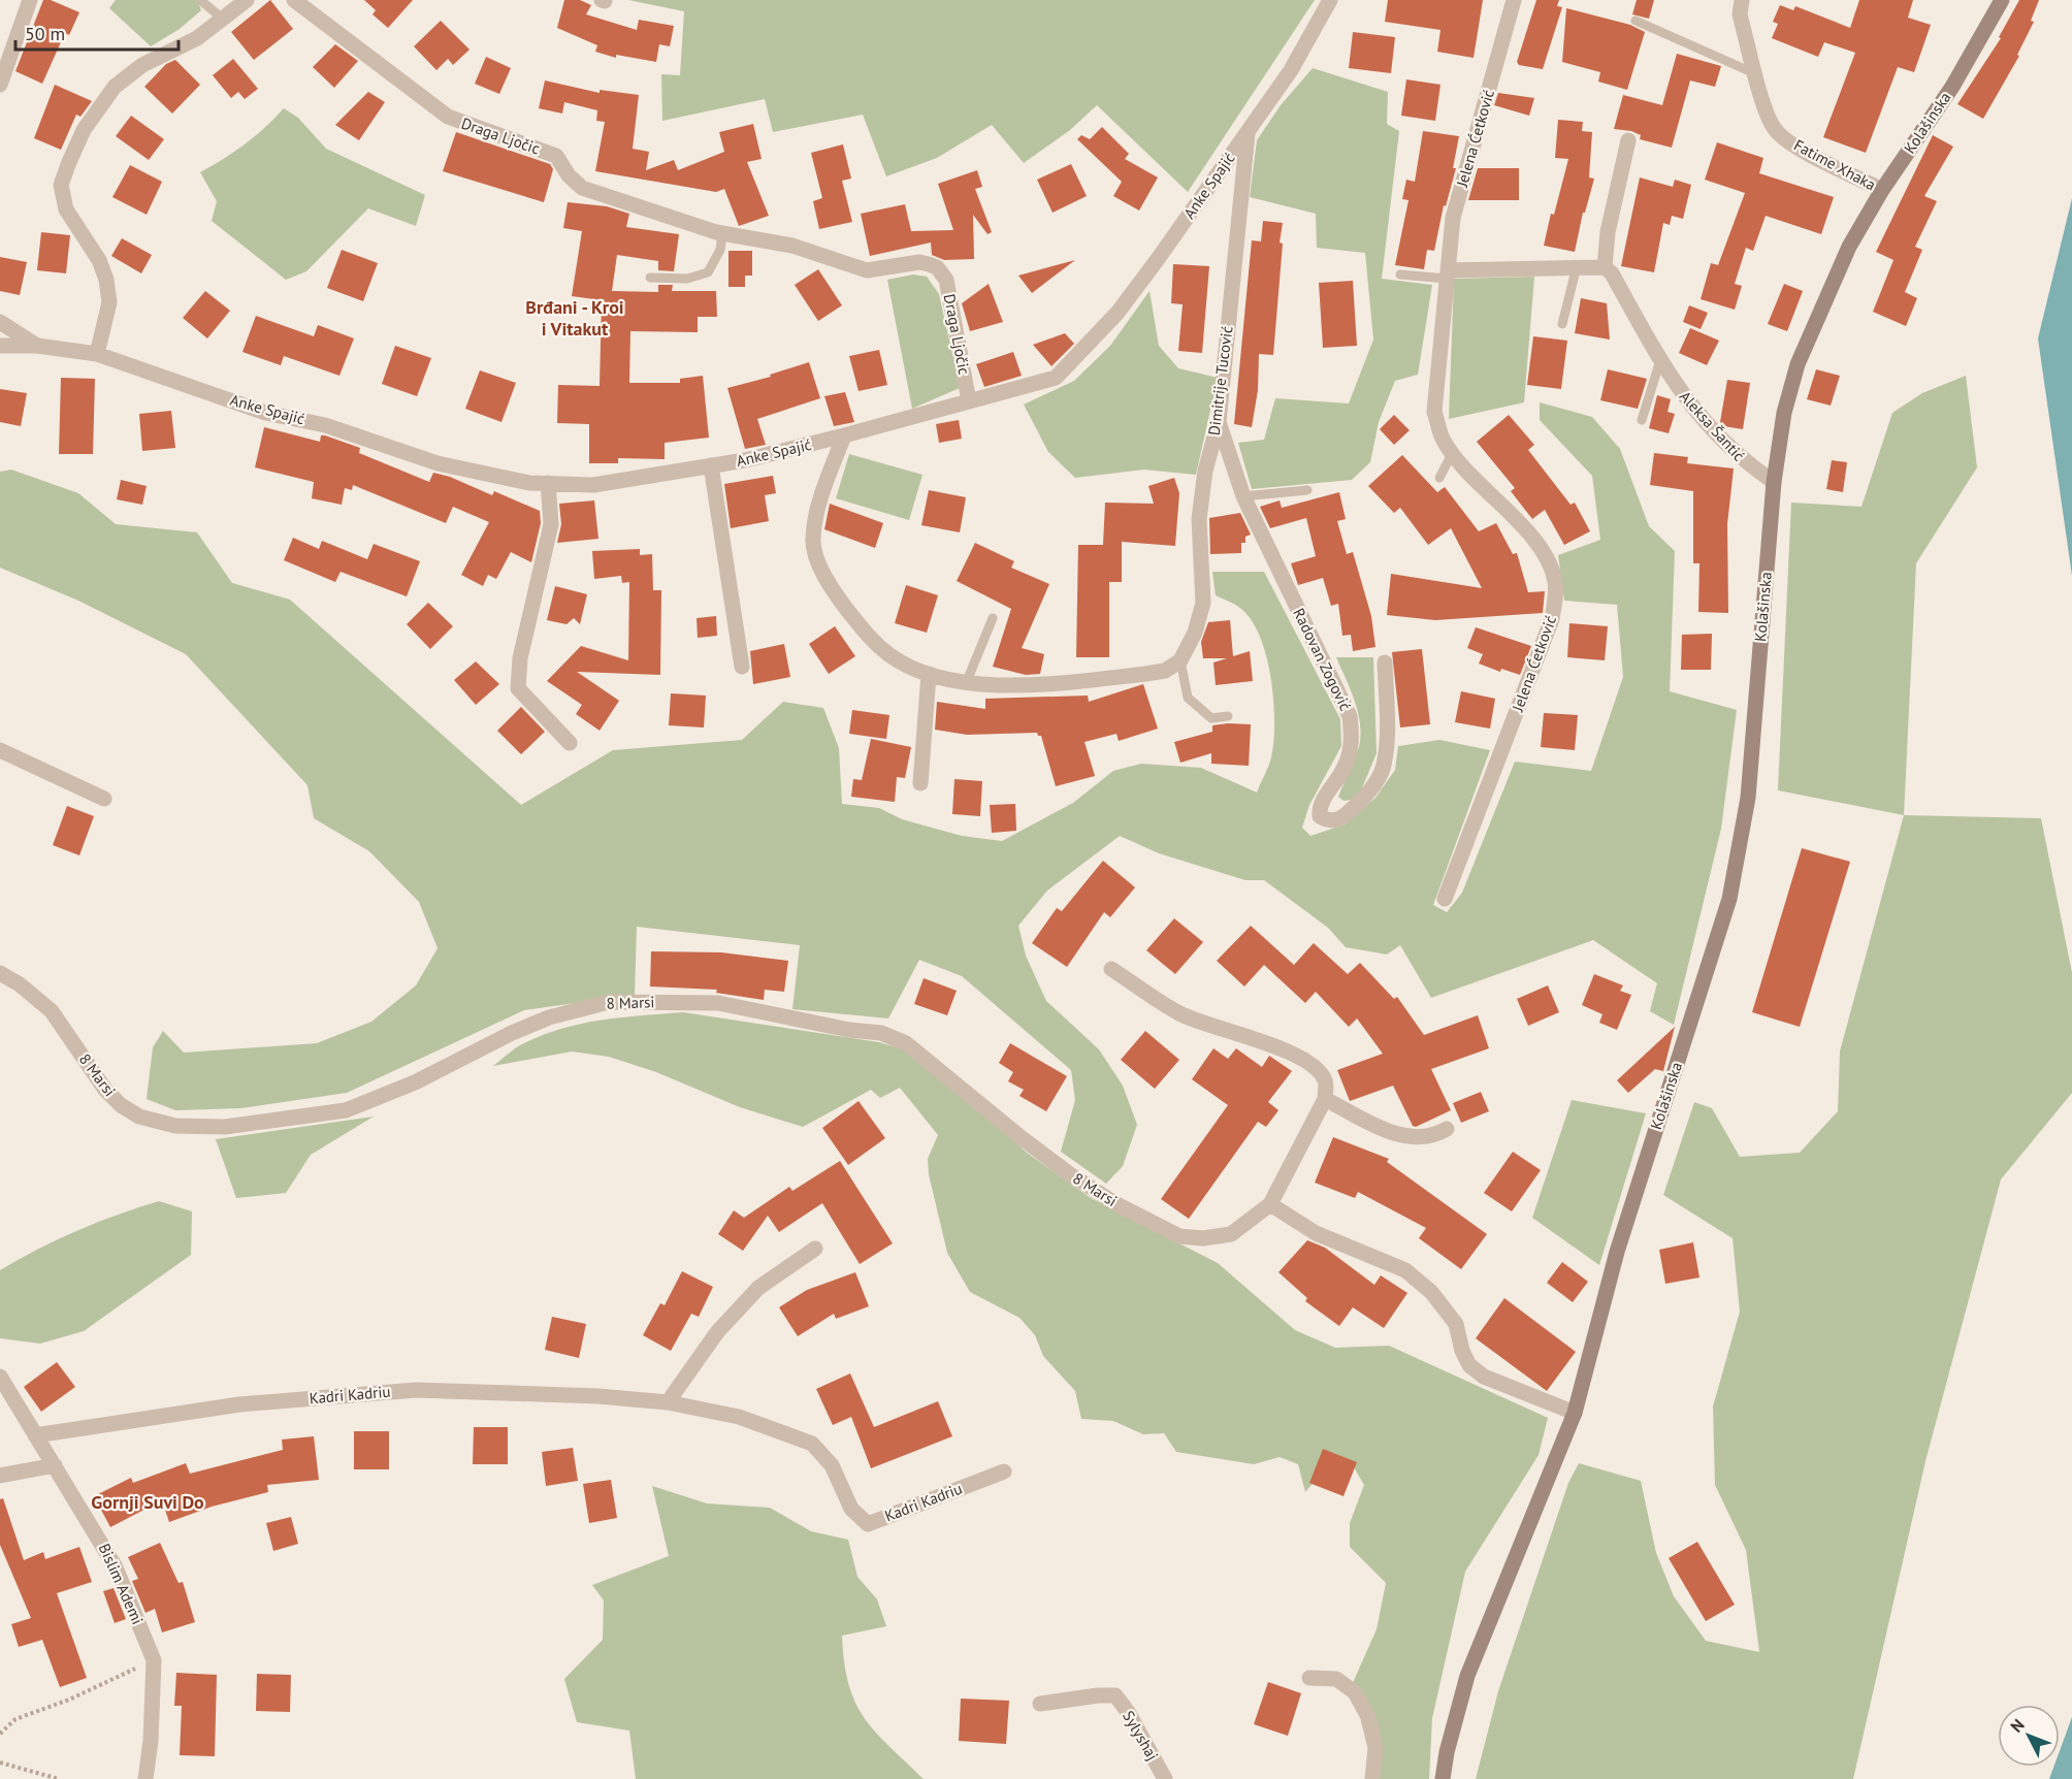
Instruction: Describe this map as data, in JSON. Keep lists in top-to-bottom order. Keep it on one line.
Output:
{"streets":{"main road":["Kolašinska"],"street":["Draga Ljočic","Jelena Ćetković","Fatime Xhaka","Anke Spajić","Dimitrije Tucović","Aleksa Šantić","Radovan Zogović","8 Marsi","Kadri Kadriu","Bislim Ademi","Sylyshaj"]},"crossings":[["Kolašinska","Fatime Xhaka"],["Kolašinska","Aleksa Šantić"],["Draga Ljočic","Anke Spajić"],["Anke Spajić","Dimitrije Tucović"],["Dimitrije Tucović","Radovan Zogović"],["Kadri Kadriu","Bislim Ademi"]],"districts":["Brđani - Kroi i Vitakut","Gornji Suvi Do"],"scale_bar":"50 m","north":"top left"}
